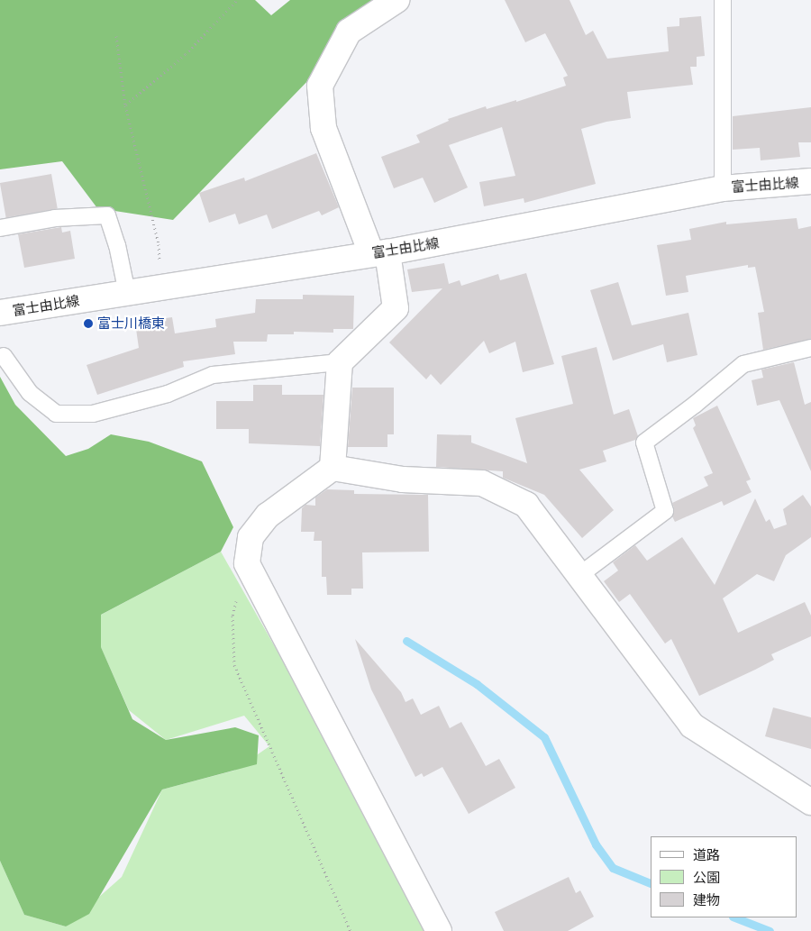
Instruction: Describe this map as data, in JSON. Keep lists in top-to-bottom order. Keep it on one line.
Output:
{"streets":{"street":["富士由比線"]},"places":["富士川橋東"],"legend":["道路","公園","建物"]}
